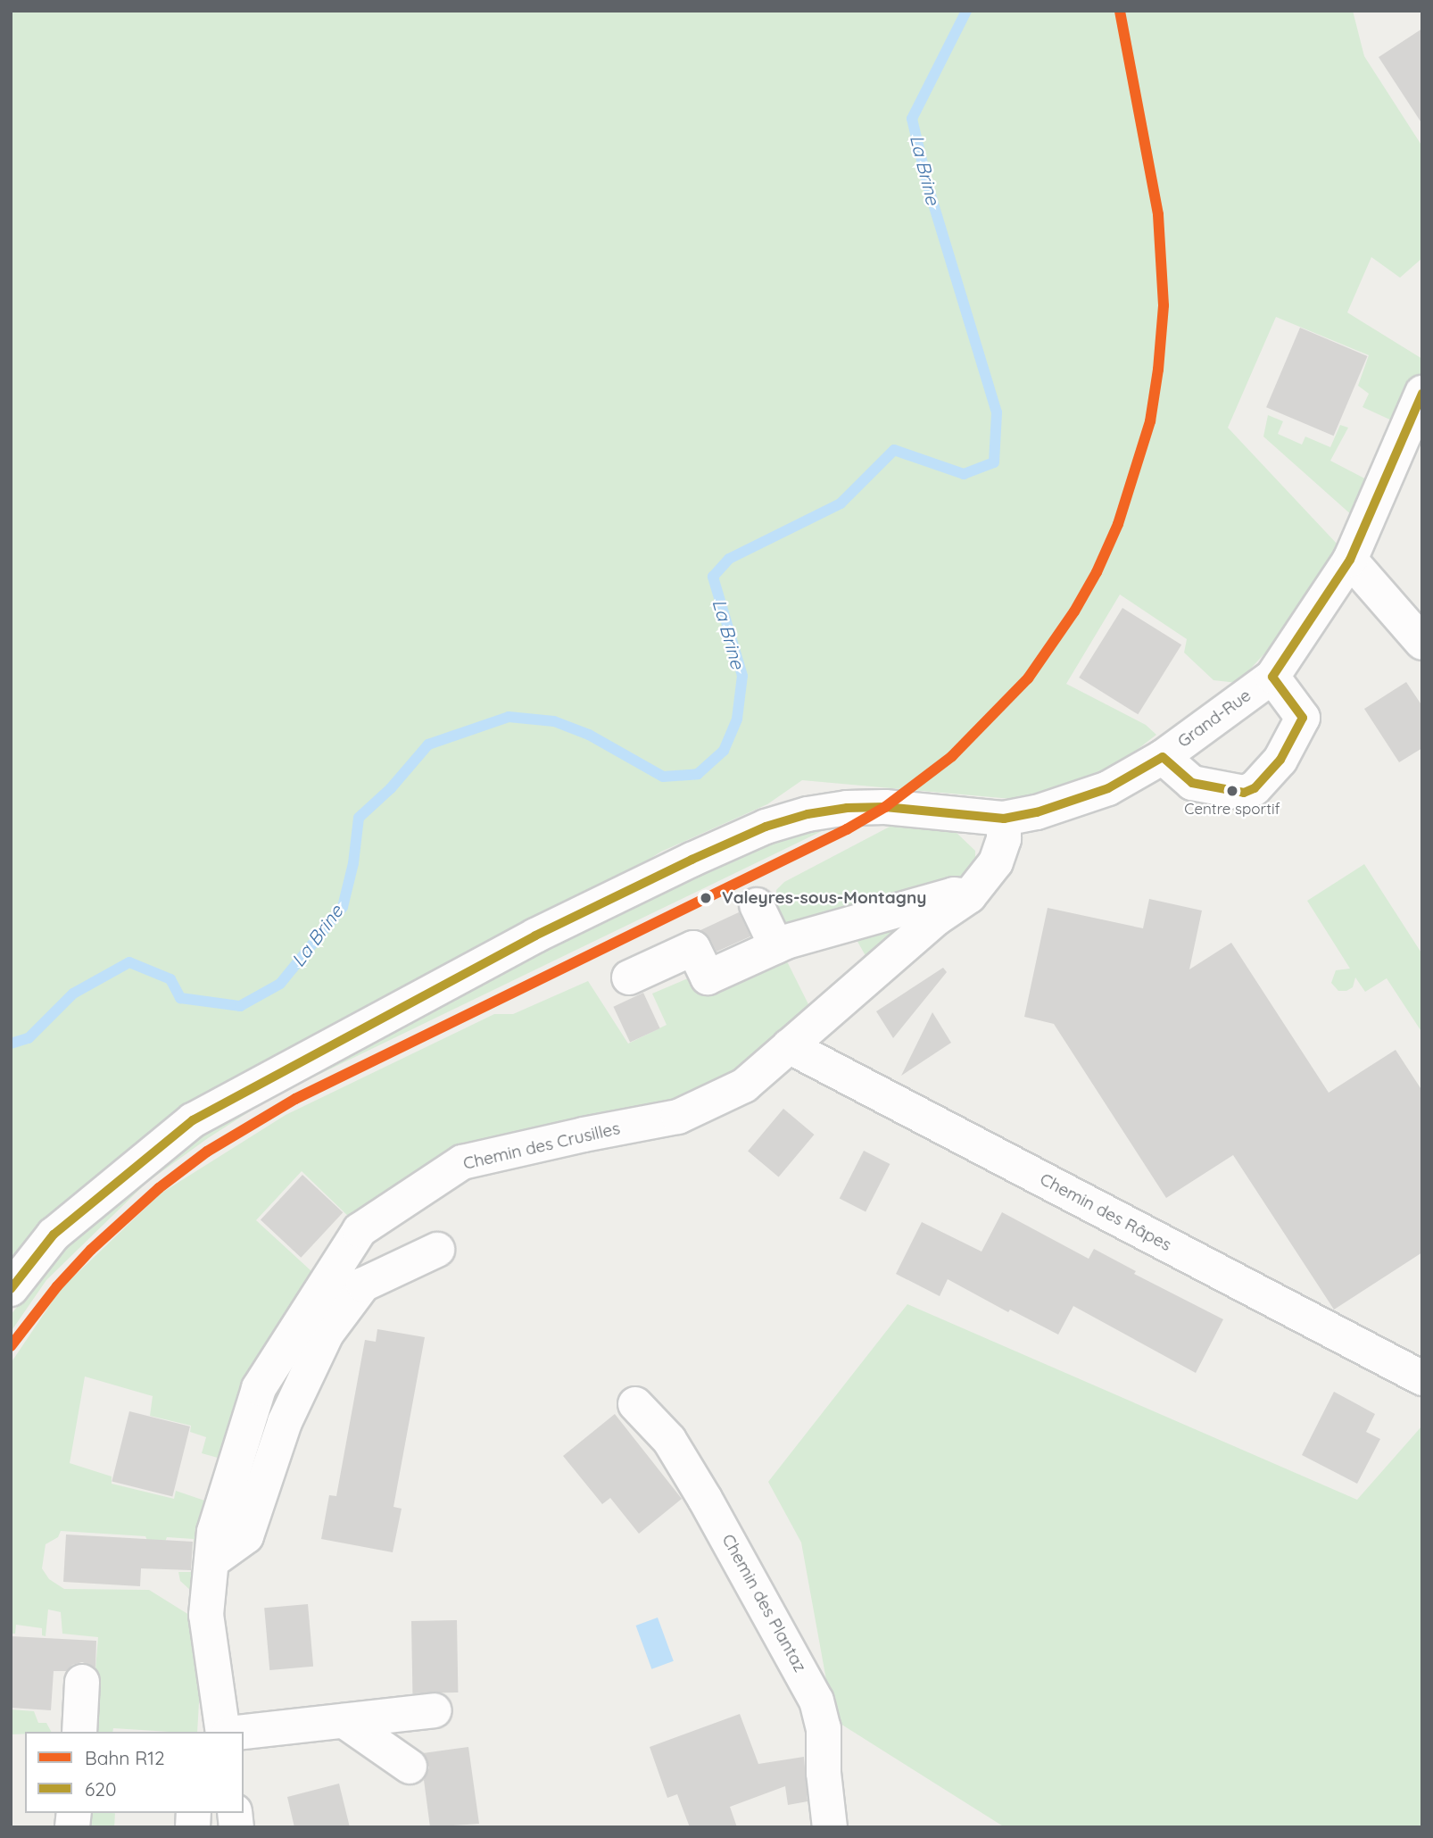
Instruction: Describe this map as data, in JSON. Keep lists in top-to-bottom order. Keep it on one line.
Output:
{"streets":{"street":["Grand-Rue","Chemin des Crusilles","Chemin des Râpes","Chemin des Plantaz"]},"crossings":[["Grand-Rue","Chemin des Crusilles"],["Chemin des Crusilles","Chemin des Râpes"]],"water":["La Brine"],"places":["Centre sportif","Valeyres-sous-Montagny"],"lines":["rail line R12","transit line 620"],"legend":["Bahn R12","620"]}
